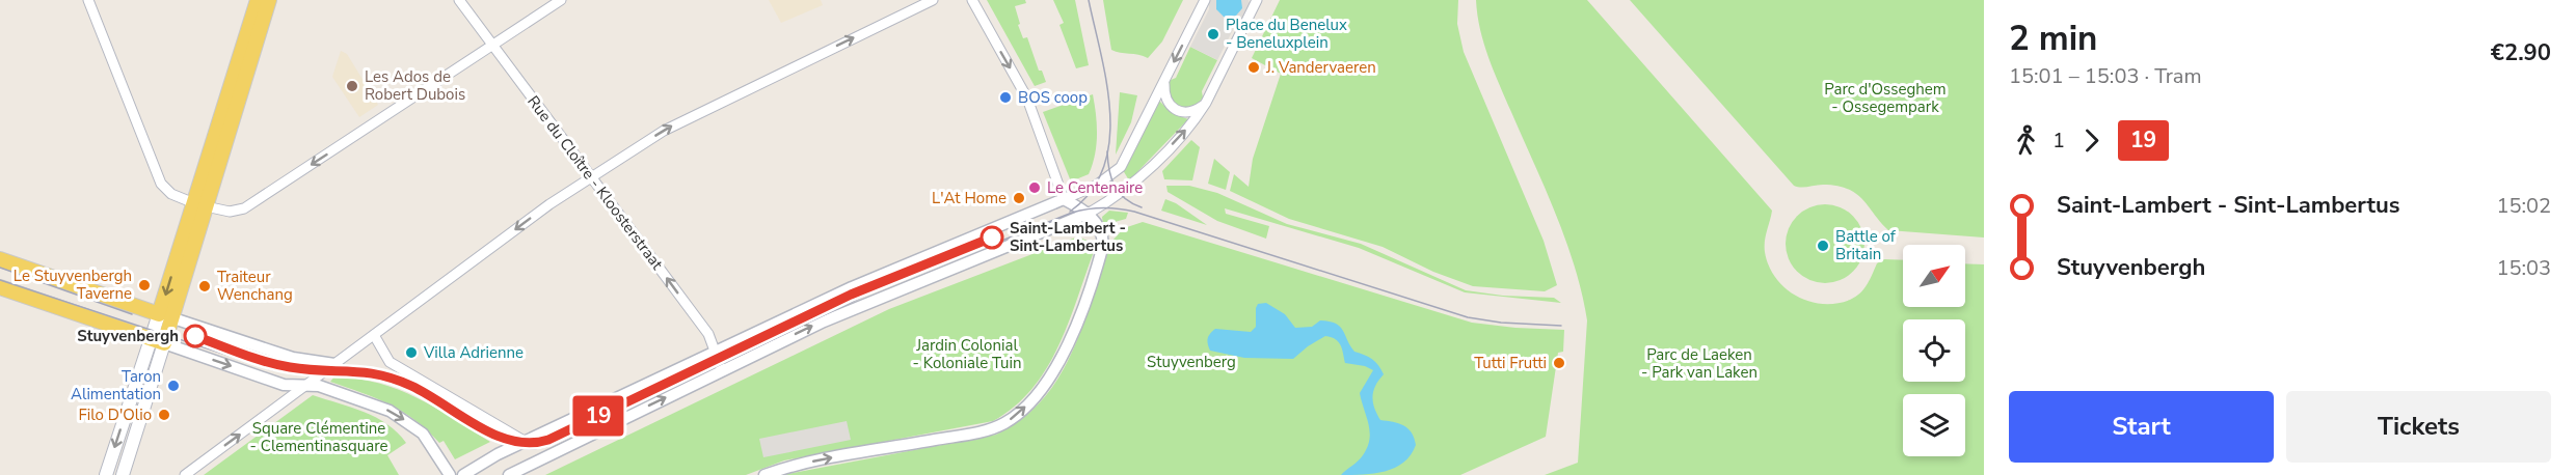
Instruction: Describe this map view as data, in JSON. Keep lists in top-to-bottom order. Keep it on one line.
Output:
{"streets":{"street":["Rue du Cloître - Kloosterstraat"]},"one_way":["Rue du Cloître - Kloosterstraat"],"parks":["Parc d'Osseghem - Ossegempark","Jardin Colonial - Koloniale Tuin","Parc de Laeken - Park van Laken","Stuyvenberg","Square Clémentine - Clementinasquare"],"places":["Place du Benelux - Beneluxplein","J. Vandervaeren","Les Ados de Robert Dubois","BOS coop","Le Centenaire","L'At Home","Saint-Lambert - Sint-Lambertus","Battle of Britain","Le Stuyvenbergh Taverne","Traiteur Wenchang","Stuyvenbergh","Villa Adrienne","Tutti Frutti","Taron Alimentation","Filo D'Olio"],"lines":["tram line 19"],"north":"top right","page":{"on_map":"19","heading":["2 min","15:01 – 15:03 · Tram","€2.90"],"legs":["1","19"],"list":[{"name":"Saint-Lambert - Sint-Lambertus","value":"15:02"},{"name":"Stuyvenbergh","value":"15:03"}],"buttons":["Start","Tickets"]}}
